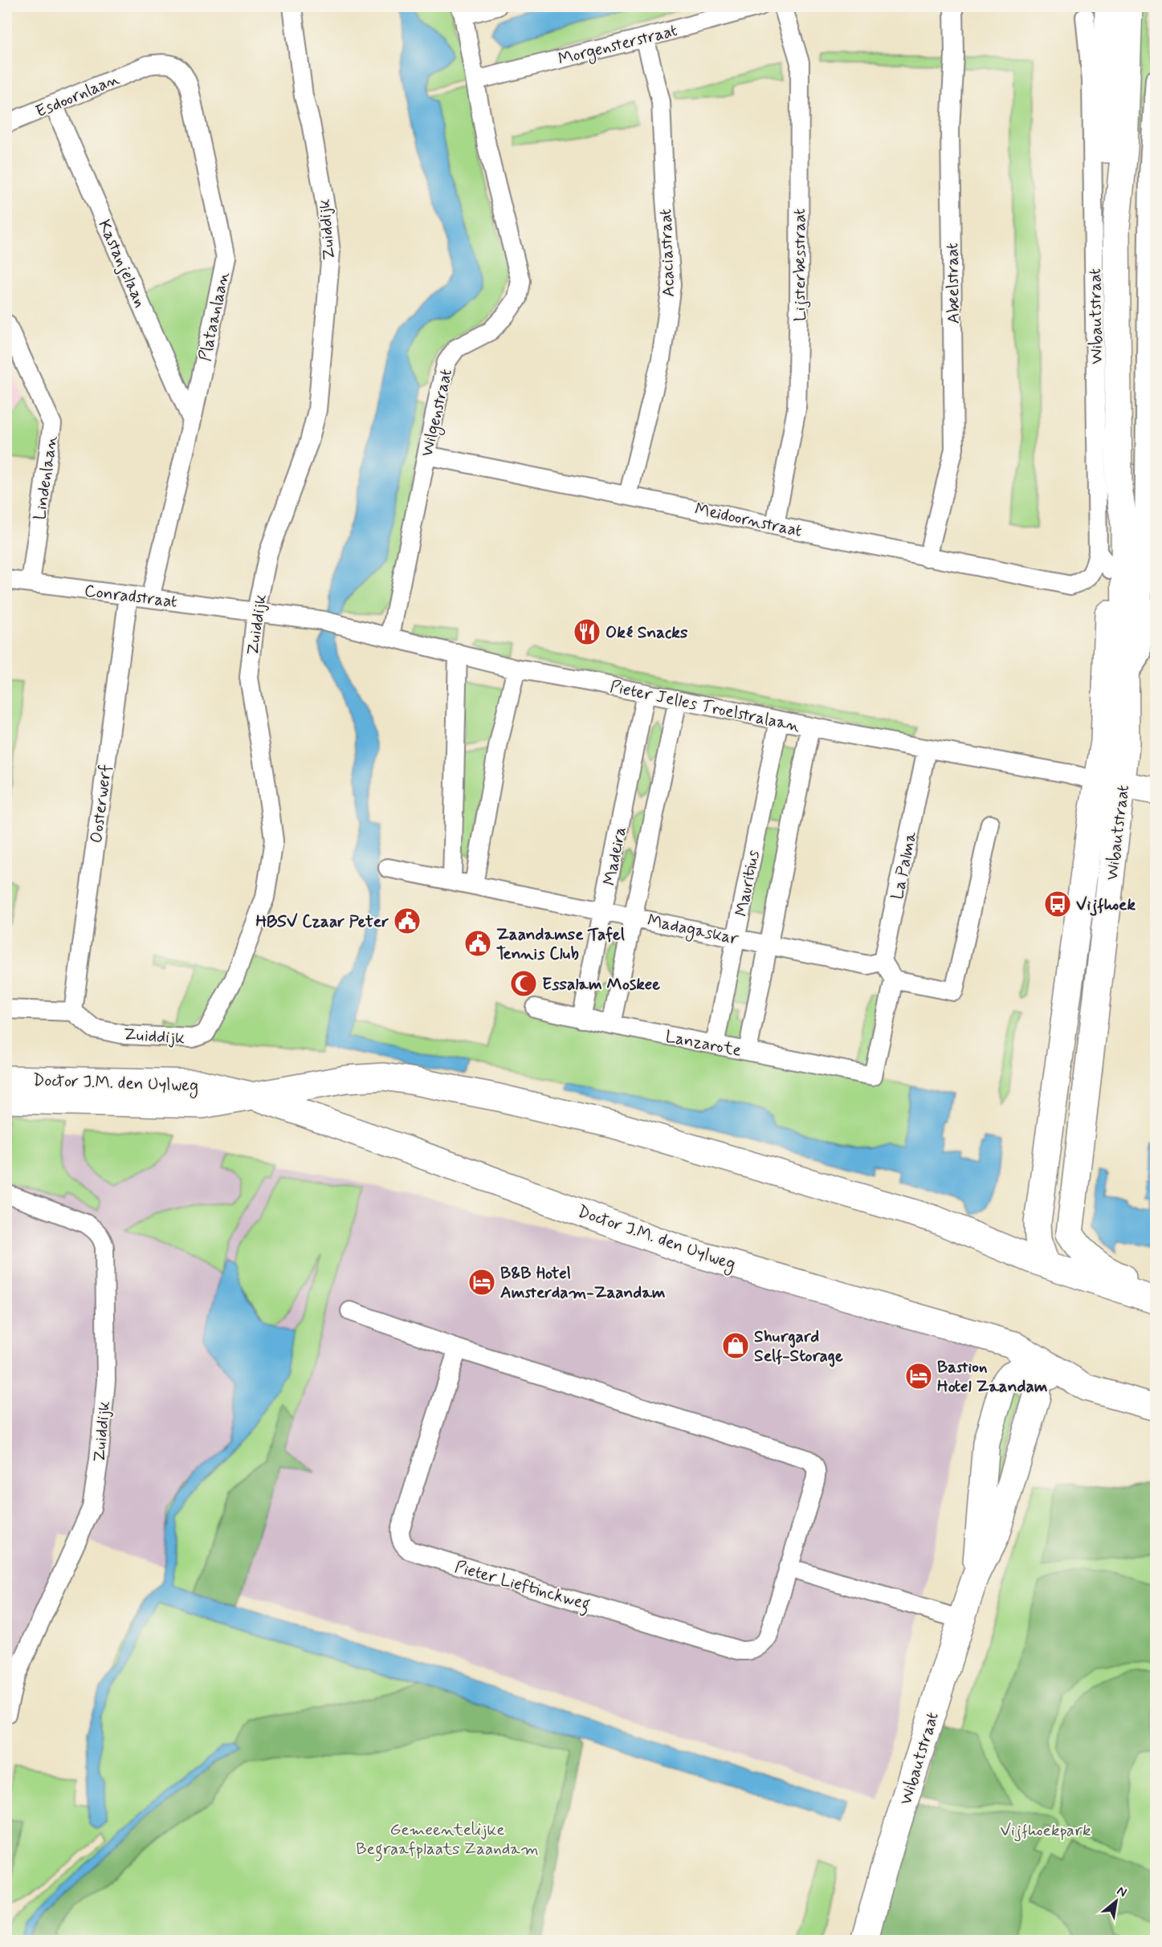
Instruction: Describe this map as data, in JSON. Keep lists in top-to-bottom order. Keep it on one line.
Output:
{"streets":{"main road":["Wibautstraat","Pieter Jelles Troelstralaan","Doctor J.M. den Uylweg"],"street":["Morgensterstraat","Esdoornlaan","Zuiddijk","Acaciastraat","Kastanjelaan","Lijsterbesstraat","Abeelstraat","Plataanlaan","Wilgenstraat","Lindenlaan","Meidoornstraat","Conradstraat","Oosterwerf","Madeira","La Palma","Mauritius","Madagaskar","Lanzarote","Pieter Lieftinckweg"]},"crossings":[["Morgensterstraat","Acaciastraat"],["Morgensterstraat","Wilgenstraat"],["Esdoornlaan","Kastanjelaan"],["Esdoornlaan","Plataanlaan"],["Zuiddijk","Conradstraat"],["Zuiddijk","Pieter Jelles Troelstralaan"],["Zuiddijk","Oosterwerf"],["Acaciastraat","Meidoornstraat"],["Kastanjelaan","Plataanlaan"],["Lijsterbesstraat","Meidoornstraat"],["Abeelstraat","Meidoornstraat"],["Plataanlaan","Conradstraat"],["Wibautstraat","Meidoornstraat"],["Wibautstraat","Pieter Jelles Troelstralaan"],["Wibautstraat","Doctor J.M. den Uylweg"],["Wilgenstraat","Meidoornstraat"],["Wilgenstraat","Pieter Jelles Troelstralaan"],["Lindenlaan","Conradstraat"],["Conradstraat","Pieter Jelles Troelstralaan"],["Conradstraat","Oosterwerf"],["Pieter Jelles Troelstralaan","Madeira"],["Pieter Jelles Troelstralaan","La Palma"],["Pieter Jelles Troelstralaan","Mauritius"],["Madeira","Madagaskar"],["Madeira","Lanzarote"],["La Palma","Madagaskar"],["Mauritius","Madagaskar"],["Mauritius","Lanzarote"]],"parks":["Gemeentelijke Begraafplaats Zaandam","Vijfhoekpark"],"places":{"restaurant":["Oké Snacks"],"bus stop":["Vijfhoek"],"public building":["HBSV Czaar Peter","Zaandamse Tafel Tennis Club"],"mosque":["Essalam Moskee"],"hotel":["B&B Hotel Amsterdam-Zaandam","Bastion Hotel Zaandam"],"shop":["Shurgard Self-Storage"]},"north":"top right"}
